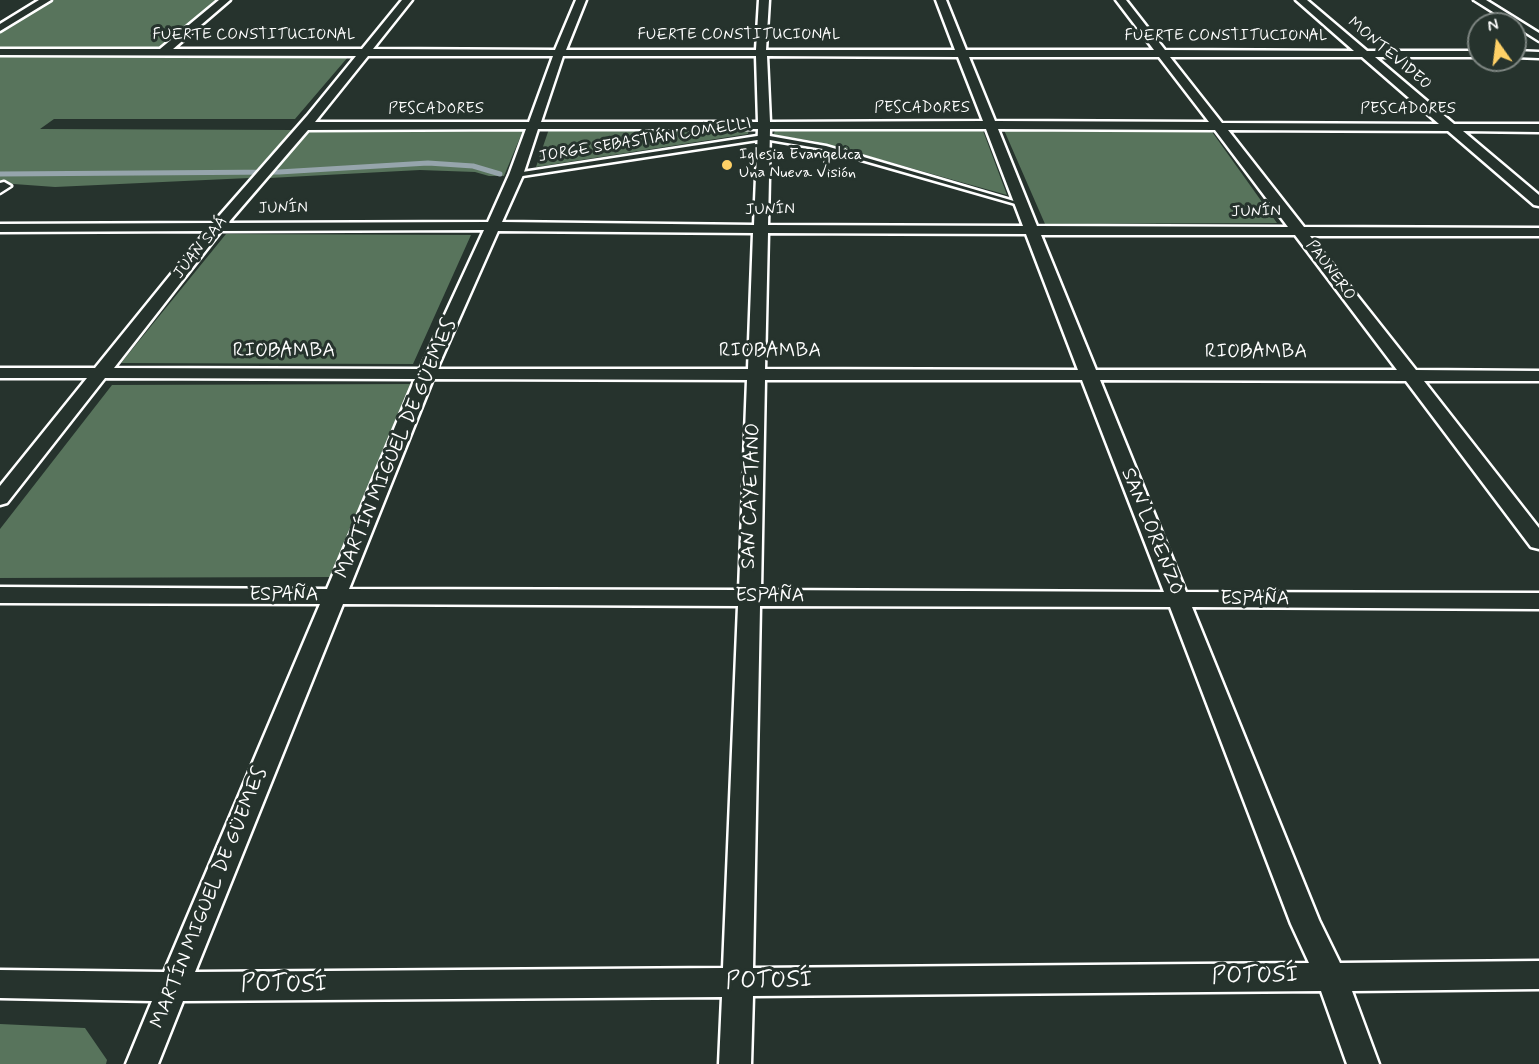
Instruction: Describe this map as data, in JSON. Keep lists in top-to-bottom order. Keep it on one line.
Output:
{"streets":{"street":["FUERTE CONSTITUCIONAL","MONTEVIDEO","PESCADORES","JUNÍN","JUAN SAÁ","PAUNERO","RIOBAMBA","MARTÍN MIGUEL DE GÜEMES","SAN CAYETANO","SAN LORENZO","ESPAÑA","POTOSÍ"],"lane":["JORGE SEBASTIÁN COMELLI"]},"crossings":[["FUERTE CONSTITUCIONAL","MONTEVIDEO"],["FUERTE CONSTITUCIONAL","JUAN SAÁ"],["FUERTE CONSTITUCIONAL","PAUNERO"],["FUERTE CONSTITUCIONAL","MARTÍN MIGUEL DE GÜEMES"],["FUERTE CONSTITUCIONAL","SAN CAYETANO"],["FUERTE CONSTITUCIONAL","SAN LORENZO"],["MONTEVIDEO","PESCADORES"],["PESCADORES","JORGE SEBASTIÁN COMELLI"],["PESCADORES","JUAN SAÁ"],["PESCADORES","PAUNERO"],["PESCADORES","MARTÍN MIGUEL DE GÜEMES"],["PESCADORES","SAN CAYETANO"],["PESCADORES","SAN LORENZO"],["JORGE SEBASTIÁN COMELLI","MARTÍN MIGUEL DE GÜEMES"],["JORGE SEBASTIÁN COMELLI","SAN CAYETANO"],["JORGE SEBASTIÁN COMELLI","SAN LORENZO"],["JUNÍN","JUAN SAÁ"],["JUNÍN","PAUNERO"],["JUNÍN","MARTÍN MIGUEL DE GÜEMES"],["JUNÍN","SAN CAYETANO"],["JUNÍN","SAN LORENZO"],["JUAN SAÁ","RIOBAMBA"],["PAUNERO","RIOBAMBA"],["RIOBAMBA","MARTÍN MIGUEL DE GÜEMES"],["RIOBAMBA","SAN CAYETANO"],["RIOBAMBA","SAN LORENZO"],["MARTÍN MIGUEL DE GÜEMES","ESPAÑA"],["MARTÍN MIGUEL DE GÜEMES","POTOSÍ"],["SAN CAYETANO","ESPAÑA"],["SAN CAYETANO","POTOSÍ"],["SAN LORENZO","ESPAÑA"],["SAN LORENZO","POTOSÍ"]],"places":["Iglesia Evangelica Una Nueva Visión"],"north":"top"}
